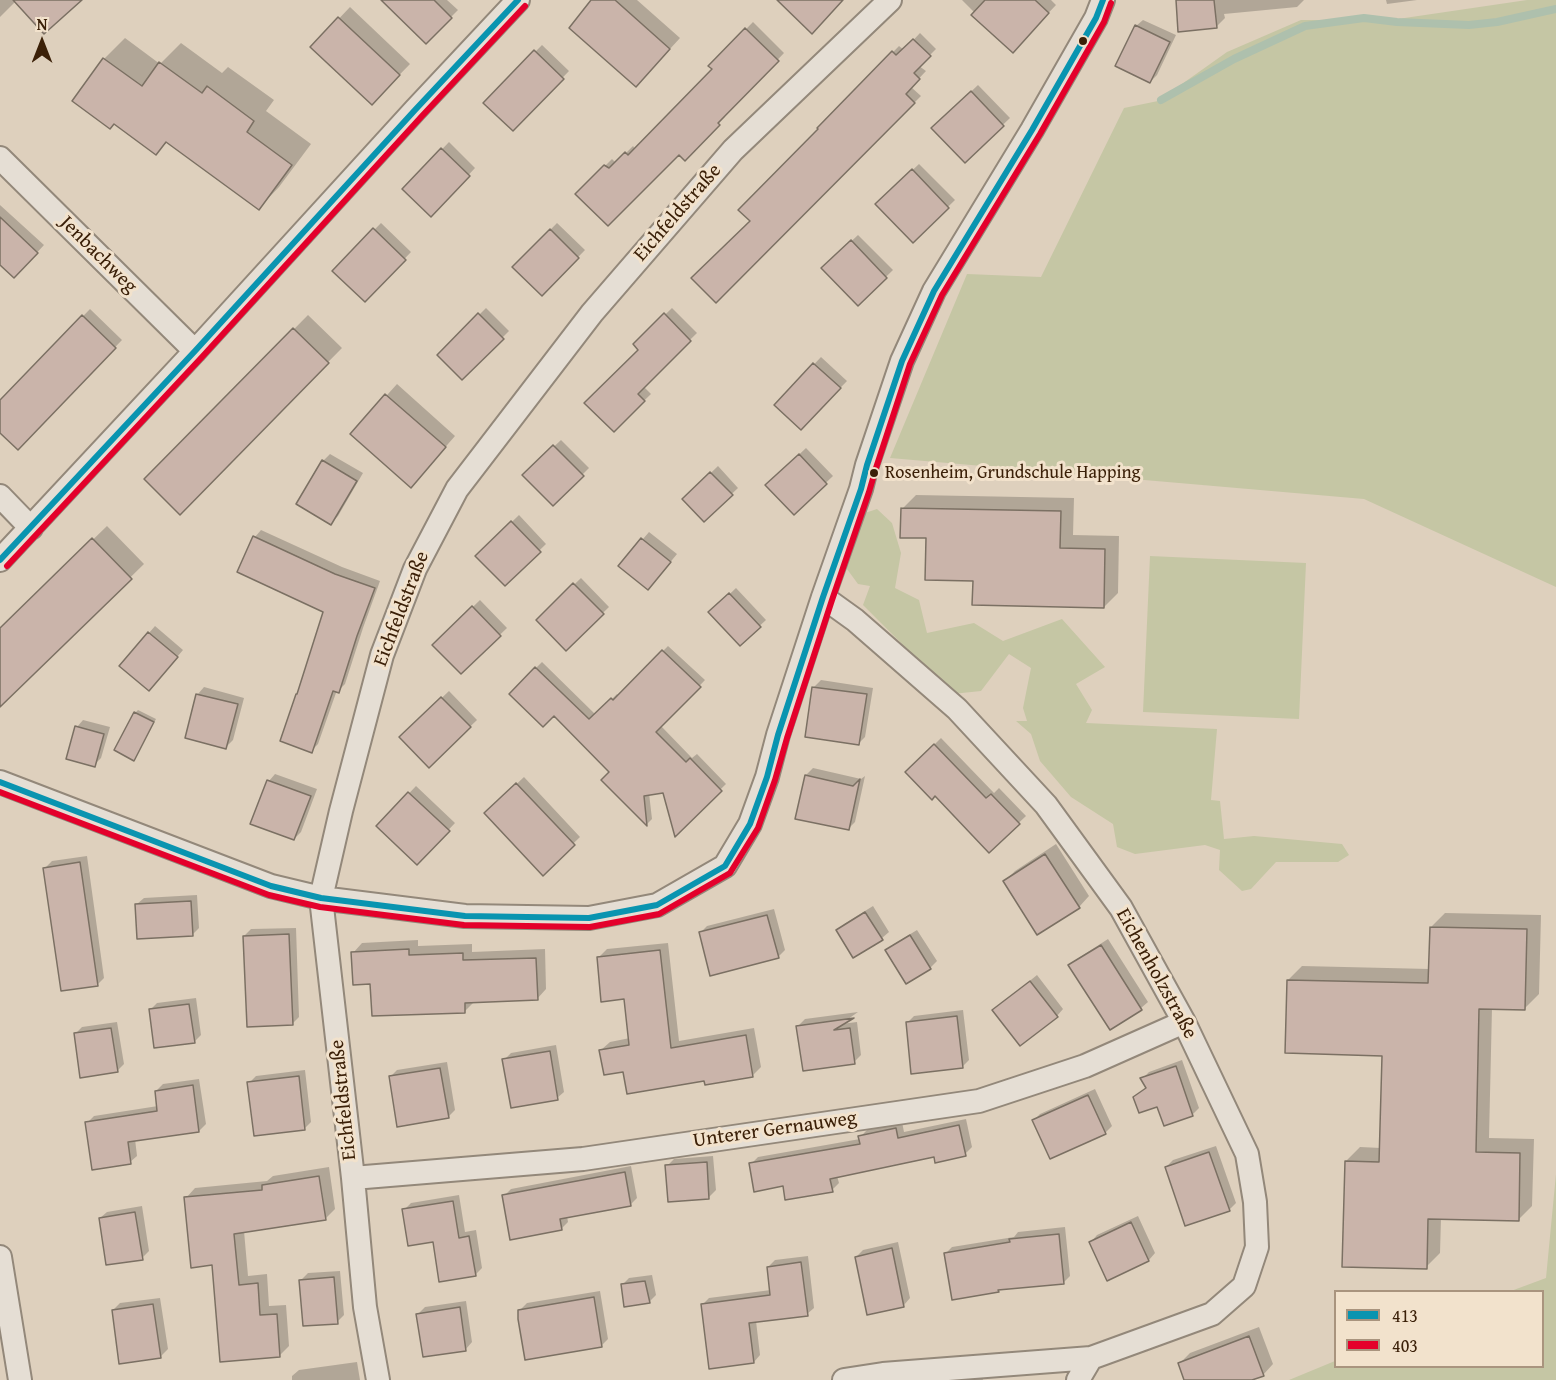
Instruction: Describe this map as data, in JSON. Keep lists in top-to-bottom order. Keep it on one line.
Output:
{"streets":{"street":["Eichfeldstraße","Jenbachweg","Eichenholzstraße","Unterer Gernauweg"]},"crossings":[["Eichfeldstraße","Unterer Gernauweg"],["Eichenholzstraße","Unterer Gernauweg"]],"places":["Rosenheim, Grundschule Happing"],"lines":["transit line 413","transit line 403"],"legend":["413","403"],"north":"top"}
